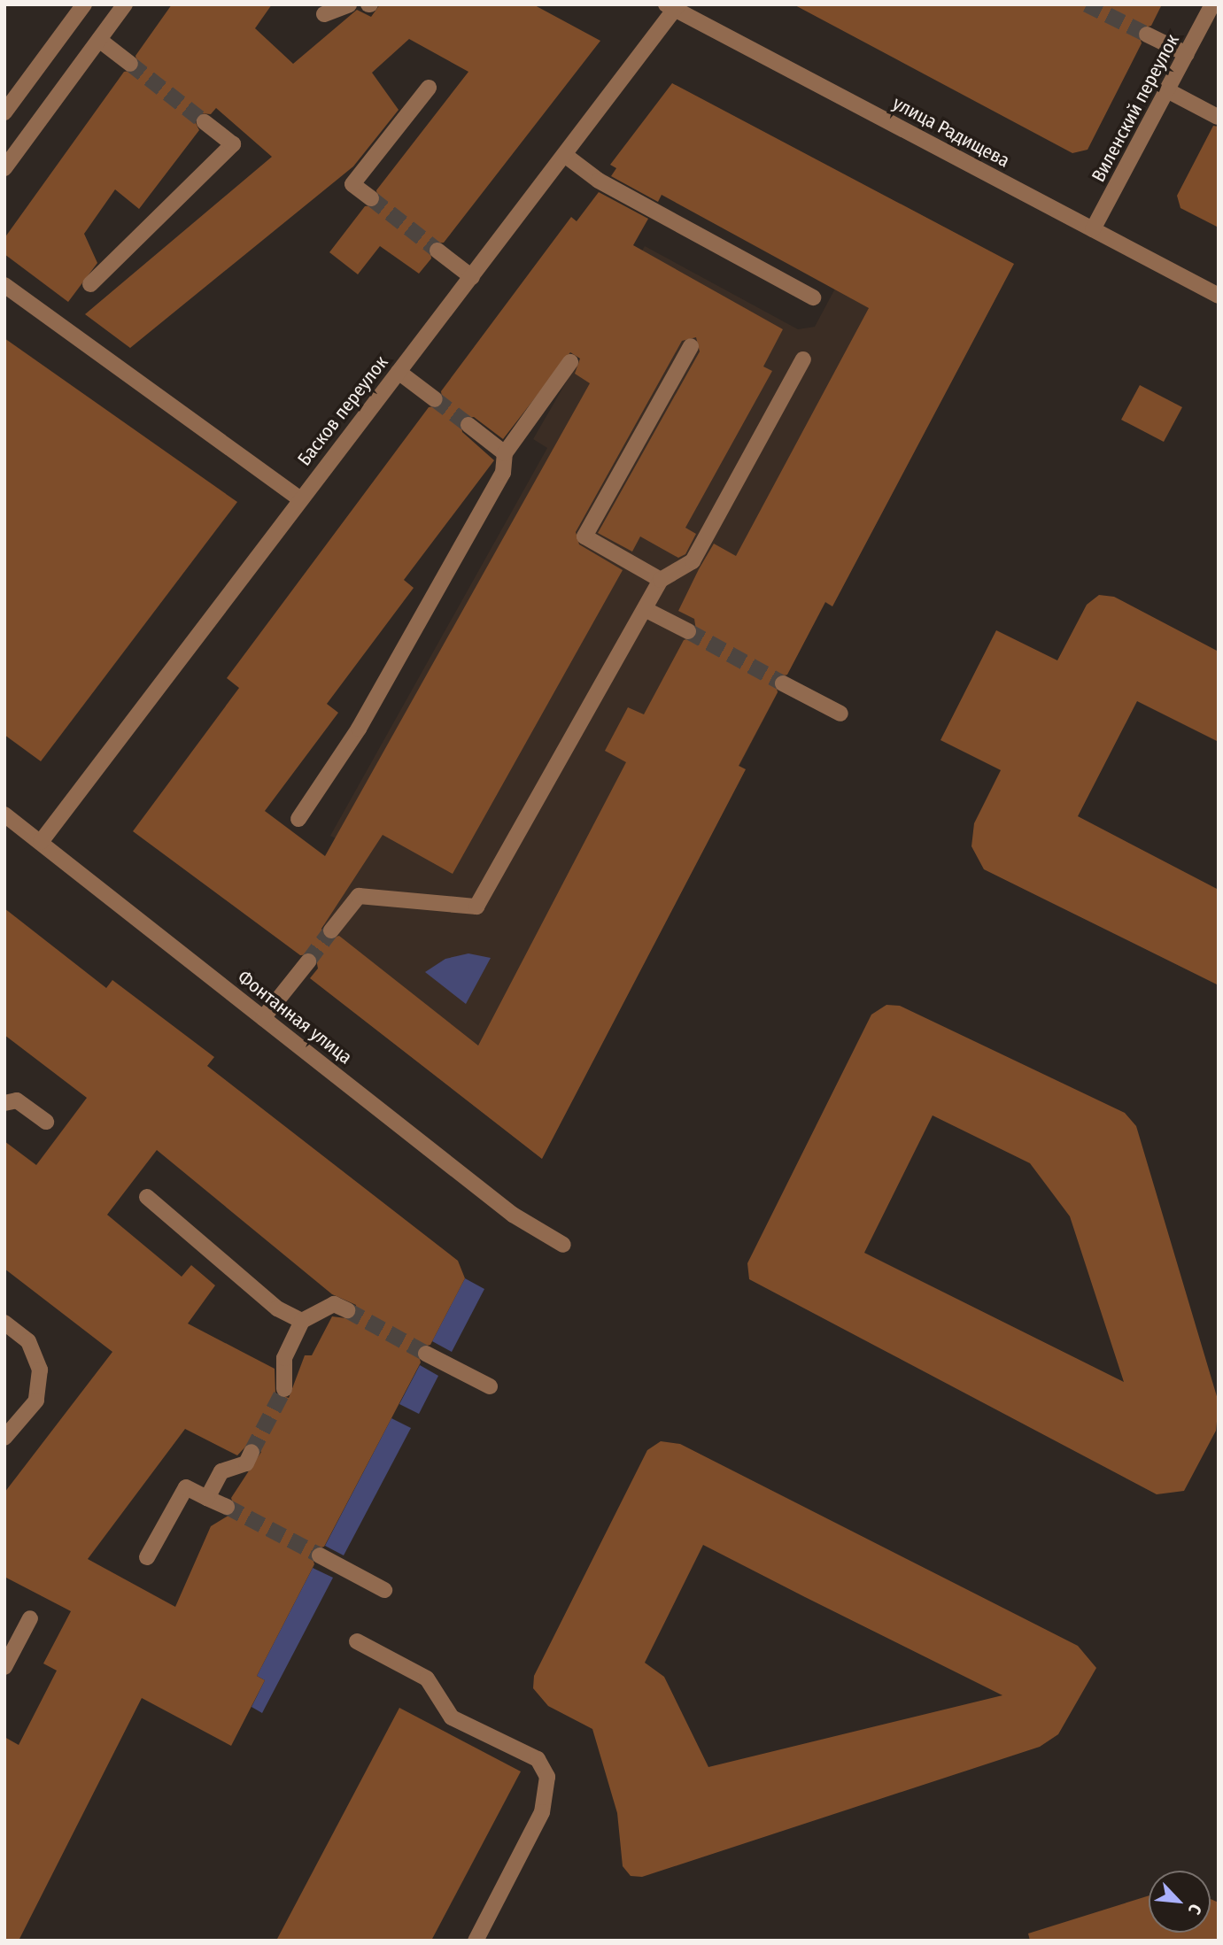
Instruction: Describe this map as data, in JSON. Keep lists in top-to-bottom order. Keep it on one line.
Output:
{"streets":{"street":["Виленский переулок","улица Радищева","Басков переулок","Фонтанная улица"]},"crossings":[["Виленский переулок","улица Радищева"],["улица Радищева","Басков переулок"],["Басков переулок","Фонтанная улица"]],"north":"bottom right"}
